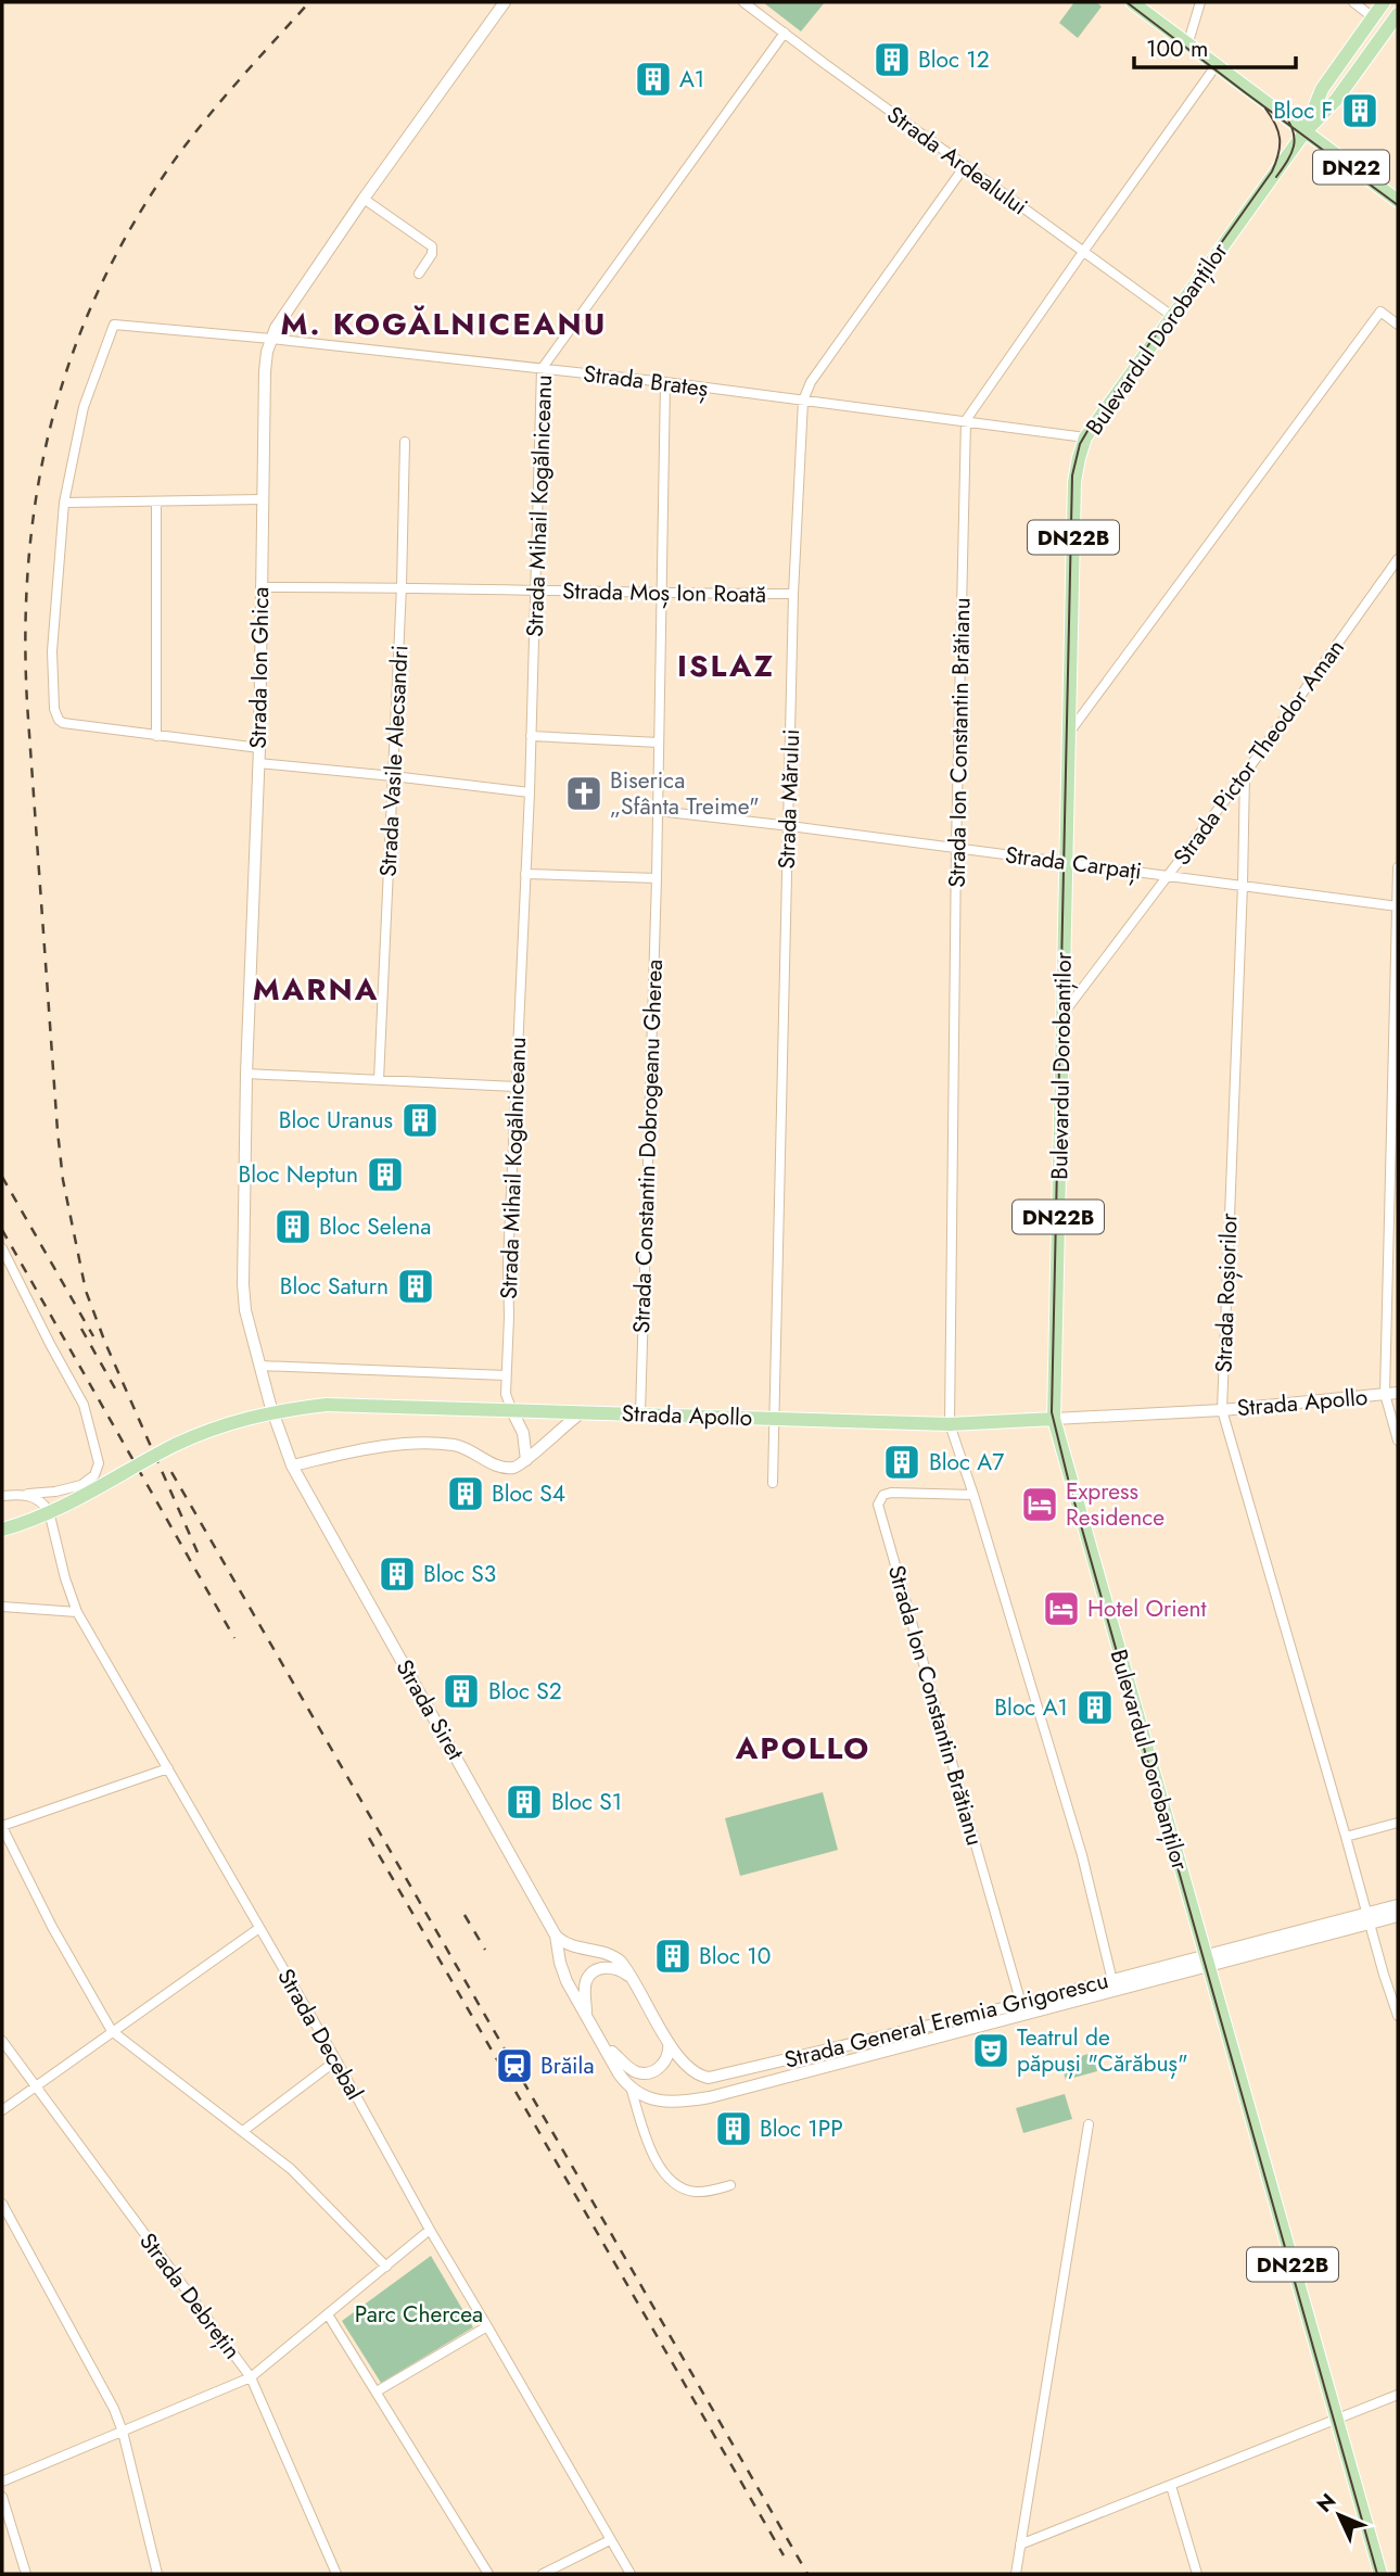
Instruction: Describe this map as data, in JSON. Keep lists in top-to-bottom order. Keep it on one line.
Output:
{"streets":{"main road":["DN22","Bulevardul Dorobanților","DN22B","Strada Apollo"],"street":["Strada Ardealului","Strada Brateș","Strada Mihail Kogălniceanu","Strada Moș Ion Roată","Strada Ion Ghica","Strada Ion Constantin Brătianu","Strada Pictor Theodor Aman","Strada Vasile Alecsandri","Strada Mărului","Strada Carpați","Strada Constantin Dobrogeanu Gherea","Strada Roșiorilor","Strada Siret","Strada General Eremia Grigorescu","Strada Decebal","Strada Debrețin"]},"crossings":[["Strada Ardealului","Bulevardul Dorobanților"],["Strada Ardealului","Strada Mihail Kogălniceanu"],["Strada Ardealului","Strada Mărului"],["DN22","Bulevardul Dorobanților"],["Bulevardul Dorobanților","Strada Brateș"],["Bulevardul Dorobanților","Strada Pictor Theodor Aman"],["Bulevardul Dorobanților","Strada Carpați"],["Bulevardul Dorobanților","Strada Apollo"],["Bulevardul Dorobanților","Strada General Eremia Grigorescu"],["Strada Brateș","Strada Mihail Kogălniceanu"],["Strada Brateș","Strada Ion Ghica"],["Strada Brateș","Strada Ion Constantin Brătianu"],["Strada Brateș","Strada Mărului"],["Strada Mihail Kogălniceanu","Strada Moș Ion Roată"],["Strada Mihail Kogălniceanu","Strada Apollo"],["Strada Moș Ion Roată","Strada Ion Ghica"],["Strada Moș Ion Roată","Strada Vasile Alecsandri"],["Strada Moș Ion Roată","Strada Mărului"],["Strada Ion Ghica","Strada Siret"],["Strada Ion Constantin Brătianu","Strada Carpați"],["Strada Ion Constantin Brătianu","Strada Apollo"],["Strada Ion Constantin Brătianu","Strada General Eremia Grigorescu"],["Strada Pictor Theodor Aman","Strada Carpați"],["Strada Pictor Theodor Aman","Strada Roșiorilor"],["Strada Mărului","Strada Carpați"],["Strada Mărului","Strada Apollo"],["Strada Carpați","Strada Constantin Dobrogeanu Gherea"],["Strada Carpați","Strada Roșiorilor"],["Strada Constantin Dobrogeanu Gherea","Strada Apollo"],["Strada Roșiorilor","Strada Apollo"],["Strada Roșiorilor","Strada General Eremia Grigorescu"],["Strada Siret","Strada General Eremia Grigorescu"]],"districts":["M. KOGĂLNICEANU","ISLAZ","MARNA","APOLLO"],"parks":["Parc Chercea"],"places":{"building":["Bloc 12","A1","Bloc F","Bloc Uranus","Bloc Neptun","Bloc Selena","Bloc Saturn","Bloc A7","Bloc S4","Bloc S3","Bloc S2","Bloc A1","Bloc S1","Bloc 10","Bloc 1PP"],"church":["Biserica „Sfânta Treime\""],"hotel":["Express Residence","Hotel Orient"],"theatre":["Teatrul de păpuși \"Cărăbuș\""],"station":["Brăila"]},"scale_bar":"100 m","north":"top left"}
